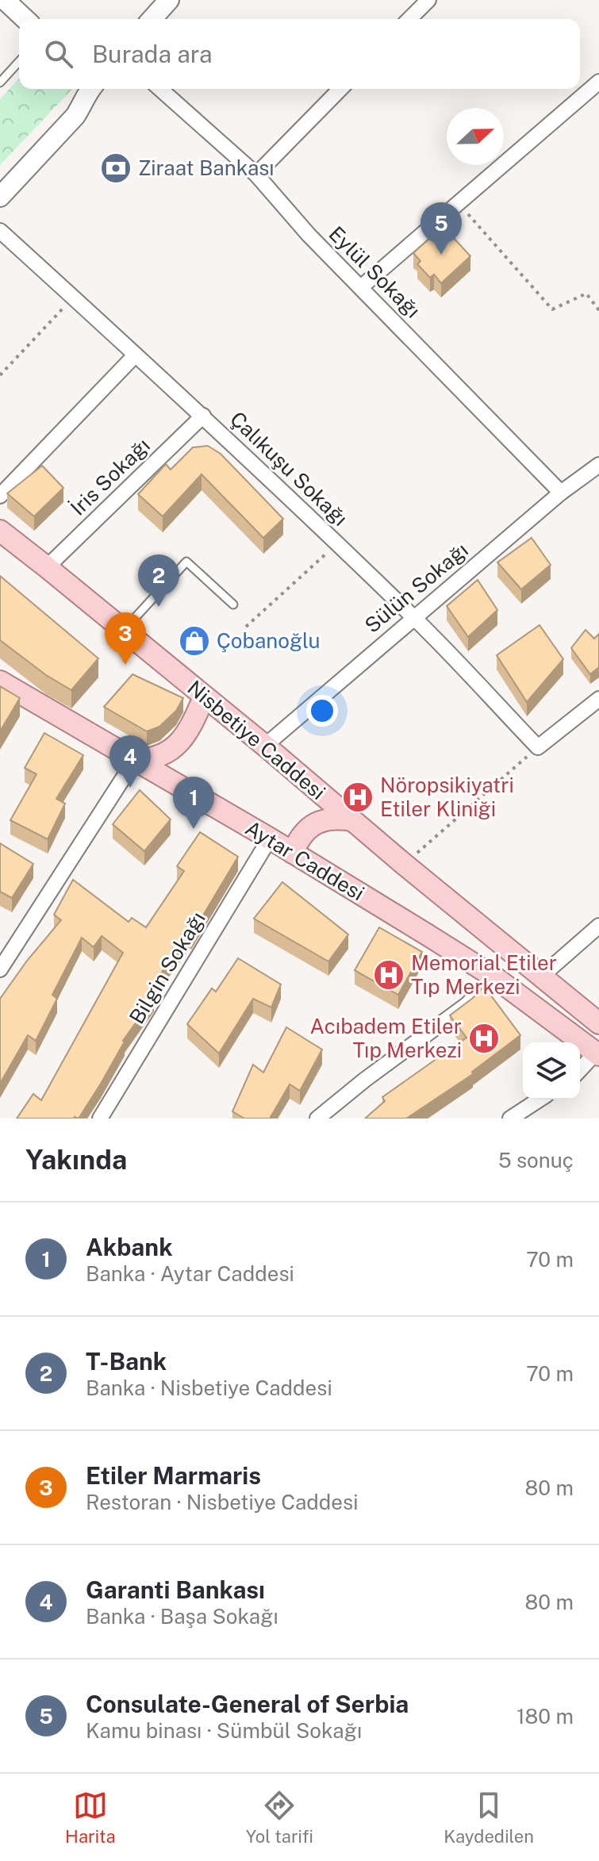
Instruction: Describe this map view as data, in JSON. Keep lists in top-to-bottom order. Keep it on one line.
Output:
{"streets":{"main road":["Nisbetiye Caddesi","Aytar Caddesi"],"street":["Eylül Sokağı","Çalıkuşu Sokağı","İris Sokağı","Sülün Sokağı","Bilgin Sokağı"]},"crossings":[["Eylül Sokağı","Sülün Sokağı"],["Çalıkuşu Sokağı","İris Sokağı"],["Çalıkuşu Sokağı","Sülün Sokağı"],["İris Sokağı","Nisbetiye Caddesi"],["Sülün Sokağı","Nisbetiye Caddesi"],["Aytar Caddesi","Bilgin Sokağı"]],"places":{"bank":["Ziraat Bankası"],"shop":["Çobanoğlu"],"hospital":["Nöropsikiyatri Etiler Kliniği","Memorial Etiler Tıp Merkezi","Acıbadem Etiler Tıp Merkezi"]},"north":"right","page":{"search":"Burada ara","pins":["5","2","3","4","1"],"heading":["Yakında","5 sonuç"],"list":[{"mark":"1","name":"Akbank","note":"Banka · Aytar Caddesi","value":"70 m"},{"mark":"2","name":"T-Bank","note":"Banka · Nisbetiye Caddesi","value":"70 m"},{"mark":"3","name":"Etiler Marmaris","note":"Restoran · Nisbetiye Caddesi","value":"80 m"},{"mark":"4","name":"Garanti Bankası","note":"Banka · Başa Sokağı","value":"80 m"},{"mark":"5","name":"Consulate-General of Serbia","note":"Kamu binası · Sümbül Sokağı","value":"180 m"}],"nav":["Harita","Yol tarifi","Kaydedilen"]}}
